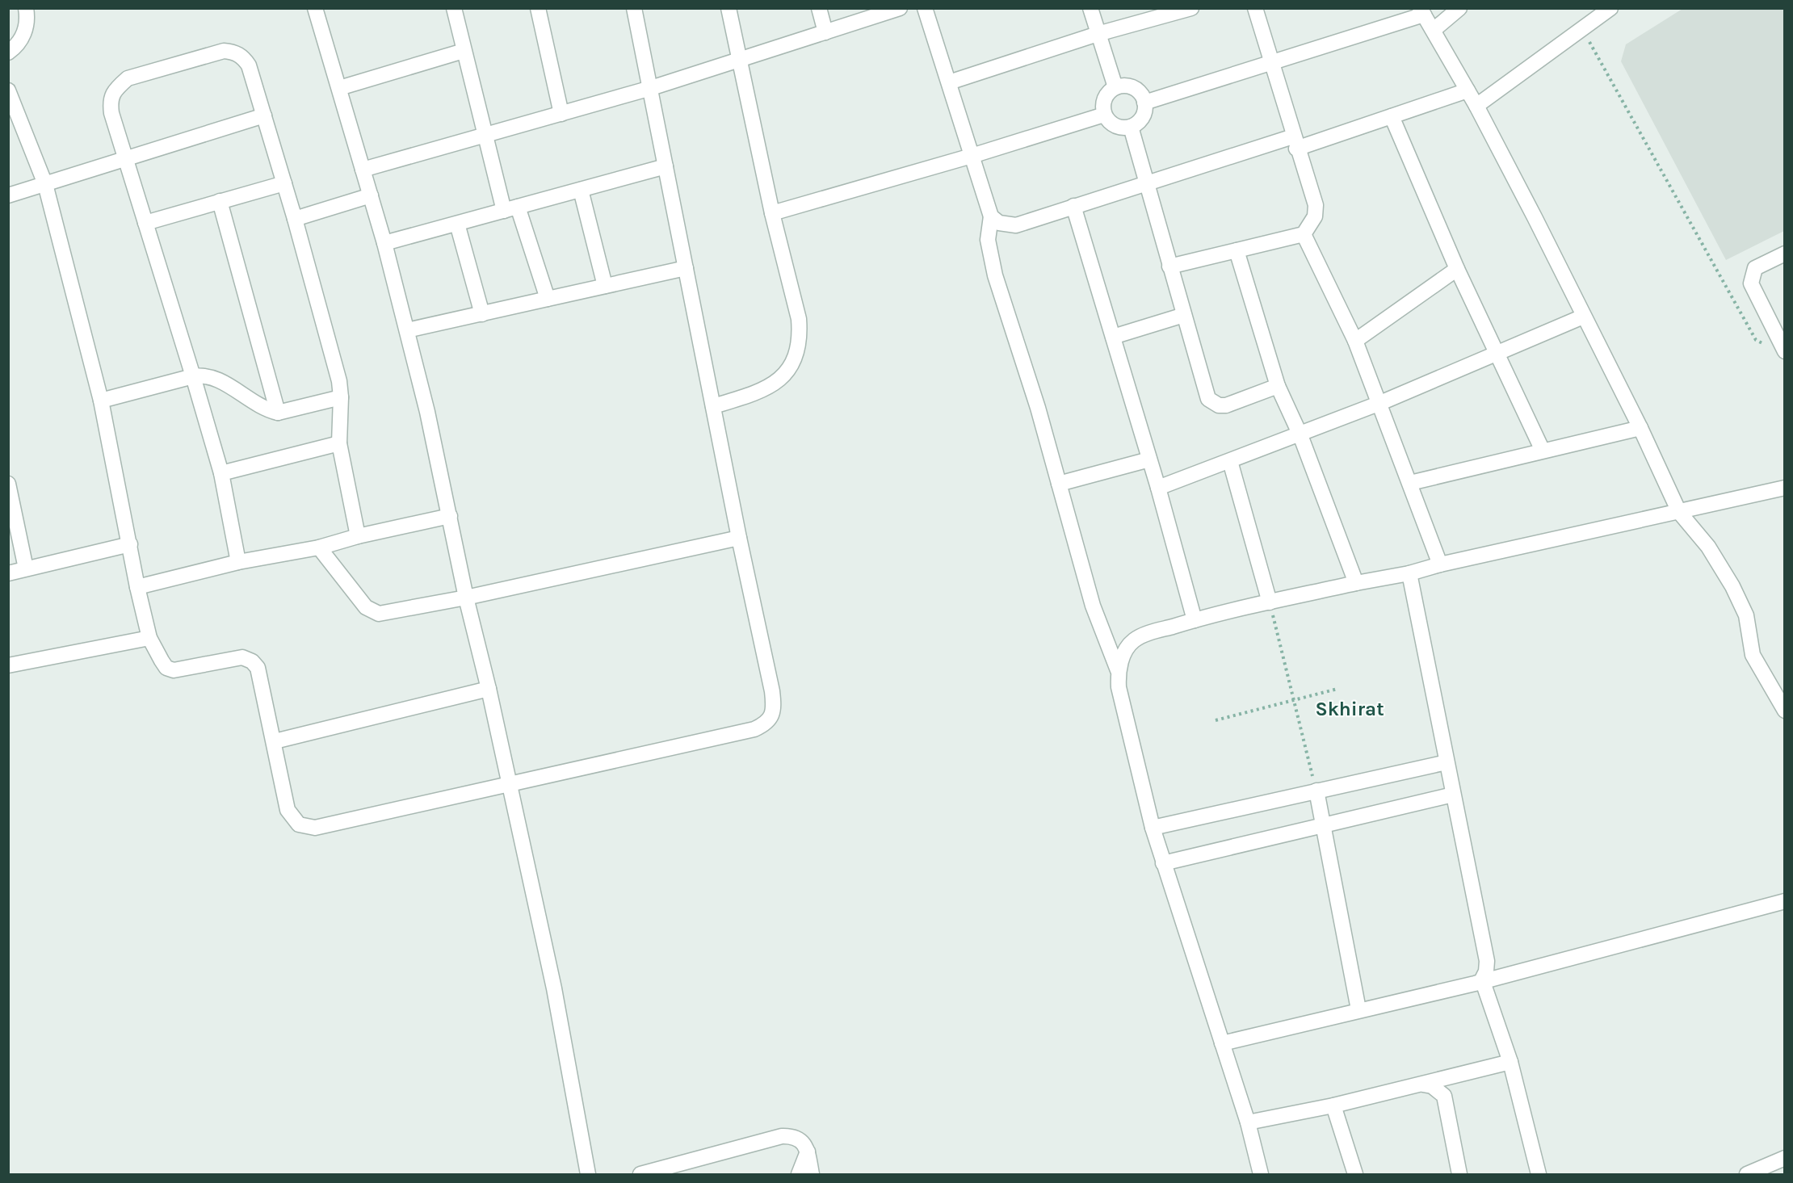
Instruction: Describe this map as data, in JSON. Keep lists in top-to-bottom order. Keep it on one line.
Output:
{"districts":["Skhirat"]}
